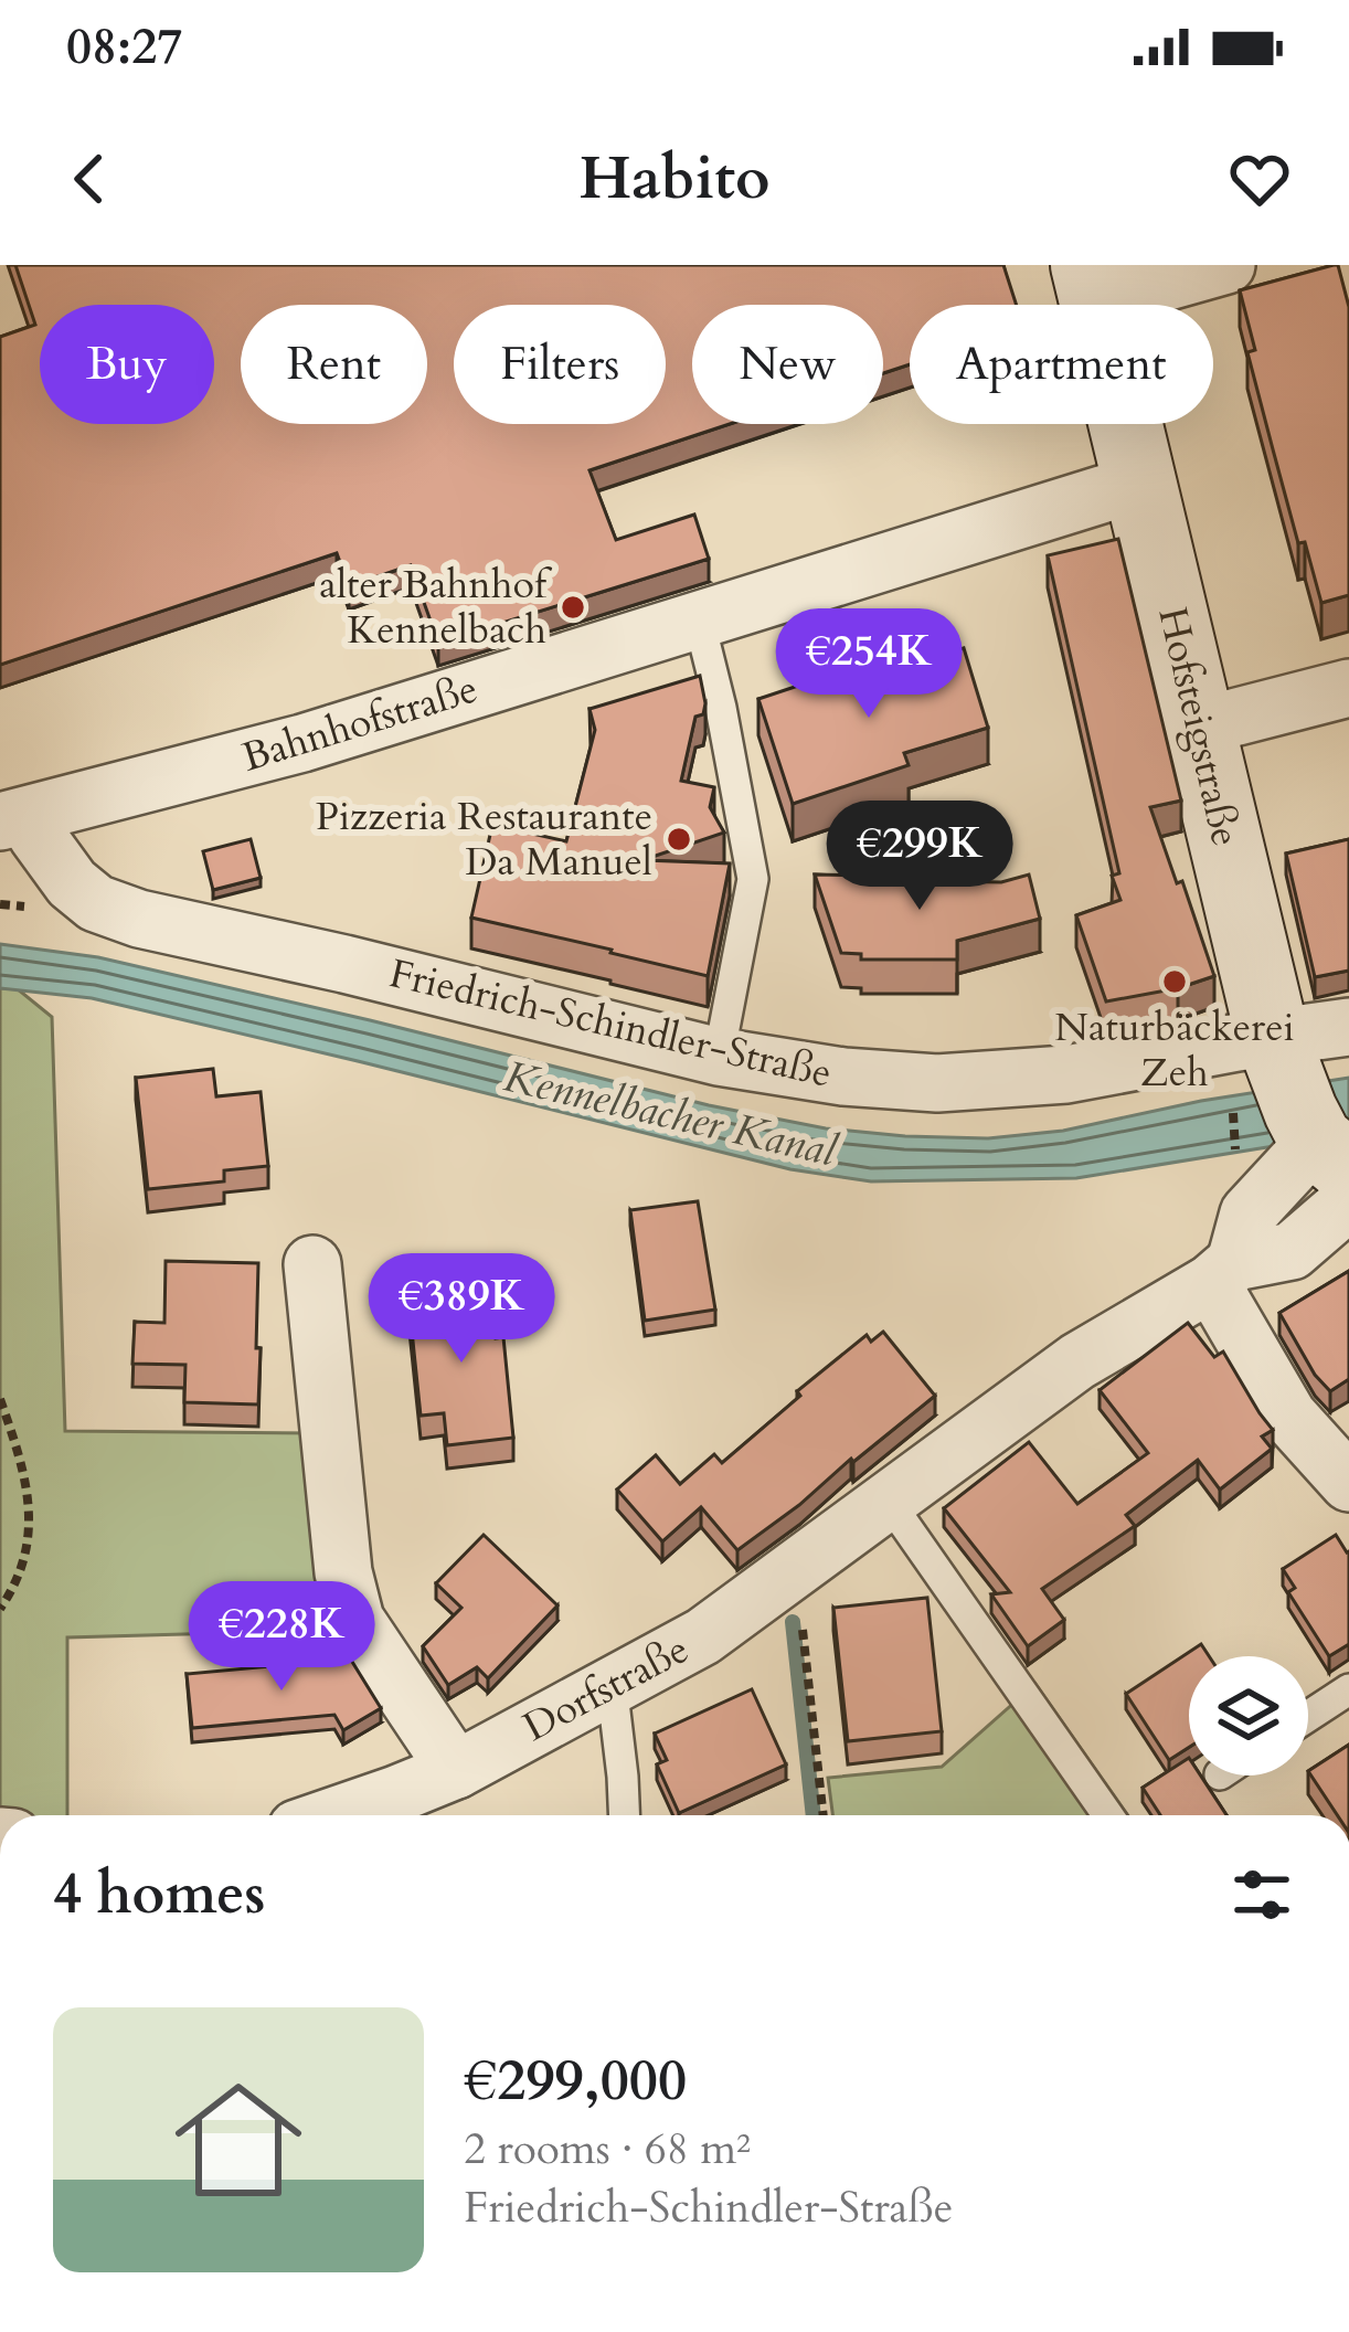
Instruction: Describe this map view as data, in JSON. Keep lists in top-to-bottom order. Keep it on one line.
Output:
{"streets":{"main road":["Hofsteigstraße"],"street":["Bahnhofstraße","Friedrich-Schindler-Straße","Dorfstraße"]},"crossings":[["Bahnhofstraße","Hofsteigstraße"],["Bahnhofstraße","Friedrich-Schindler-Straße"],["Hofsteigstraße","Friedrich-Schindler-Straße"]],"water":["Kennelbacher Kanal"],"places":["alter Bahnhof Kennelbach","Pizzeria Restaurante Da Manuel","Naturbäckerei Zeh"],"page":{"status":"08:27","header":"Habito","chip":["Buy","Rent","Filters","New","Apartment"],"price":["€254K","€299K","€389K","€228K"],"heading":"4 homes","list":[{"name":"€299,000","note":"2 rooms · 68 m² · Friedrich-Schindler-Straße"}]}}
